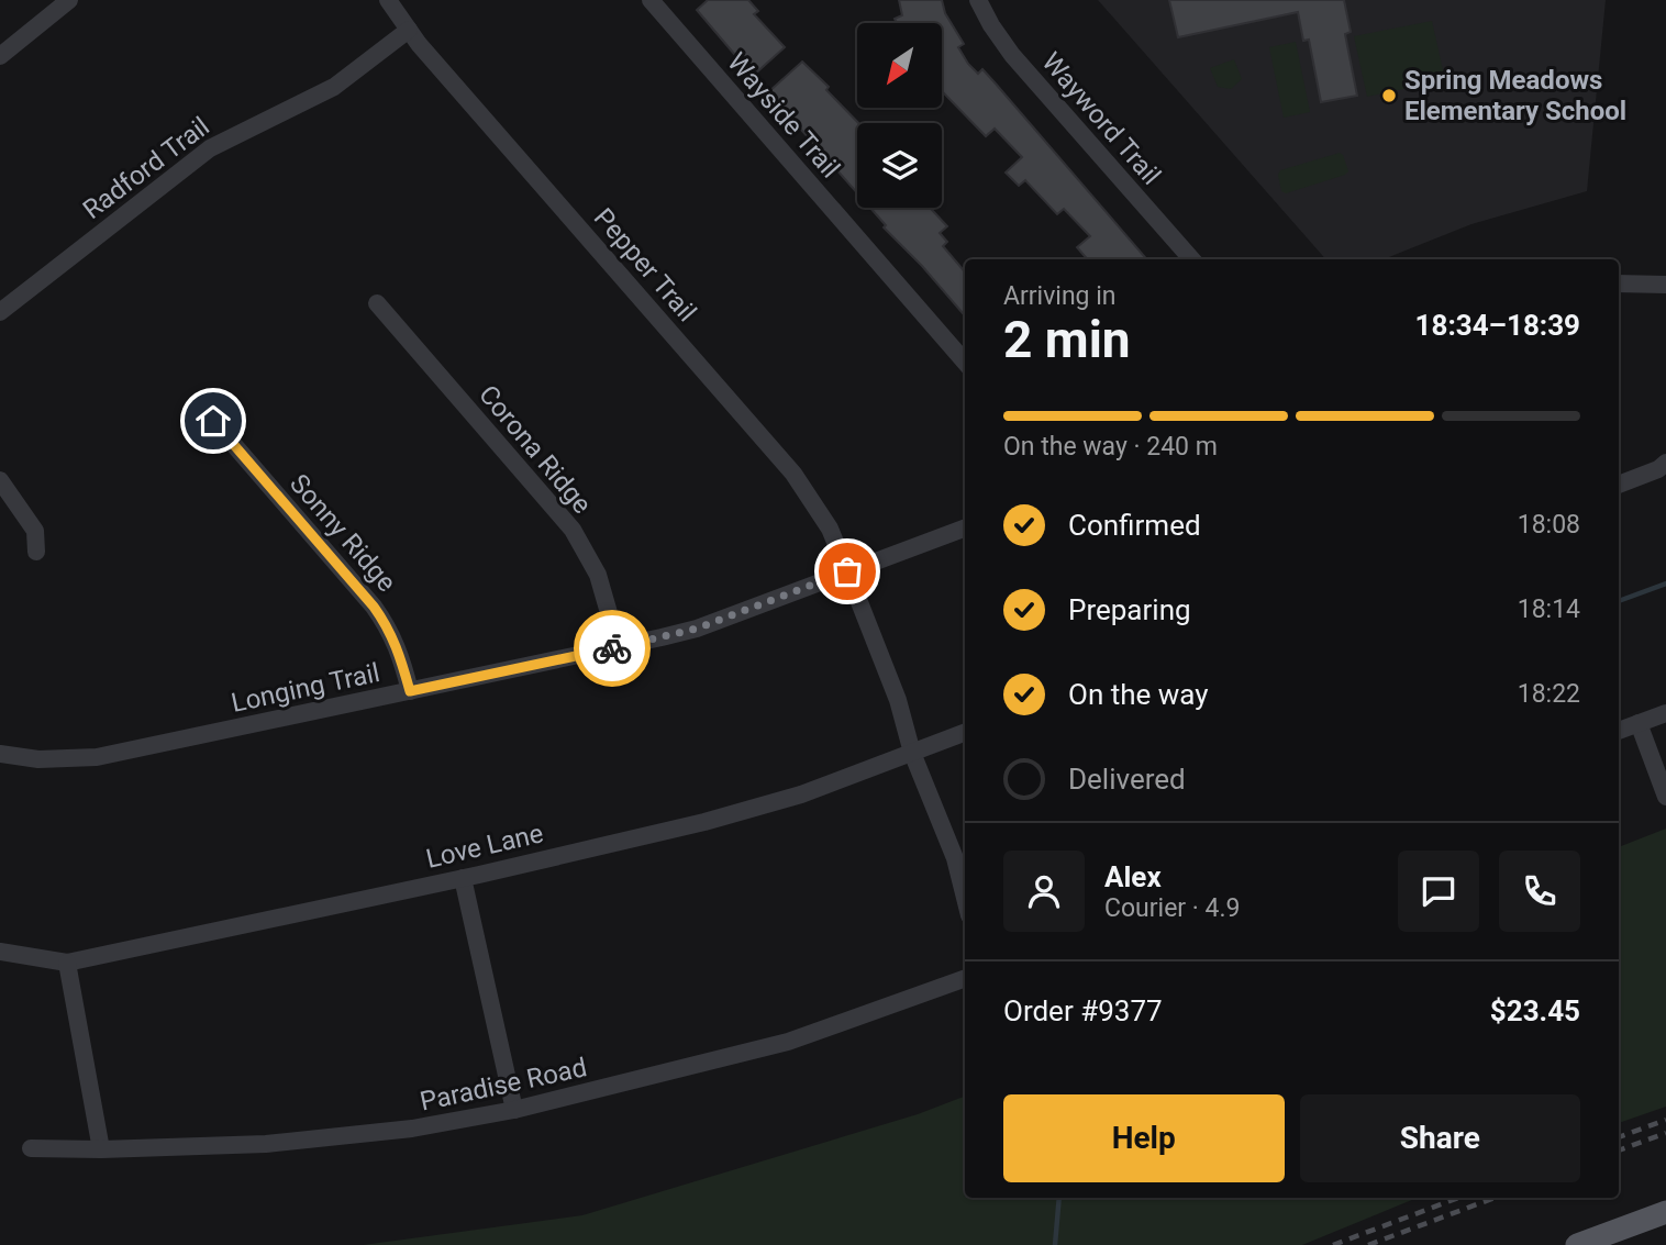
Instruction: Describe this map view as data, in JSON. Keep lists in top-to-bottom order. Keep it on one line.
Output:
{"streets":{"street":["Wayside Trail","Wayword Trail","Radford Trail","Pepper Trail","Corona Ridge","Sonny Ridge","Longing Trail","Love Lane","Paradise Road"]},"crossings":[["Radford Trail","Pepper Trail"],["Pepper Trail","Longing Trail"],["Pepper Trail","Love Lane"],["Corona Ridge","Longing Trail"],["Sonny Ridge","Longing Trail"]],"places":["Spring Meadows Elementary School"],"north":"bottom left","page":{"heading":["2 min","Arriving in","18:34–18:39"],"panel":["Alex","Courier · 4.9","Order #9377","$23.45"],"bar":"On the way · 240 m","list":[["Confirmed","18:08"],["Preparing","18:14"],["On the way","18:22"],"Delivered"],"buttons":["Help","Share"]}}
